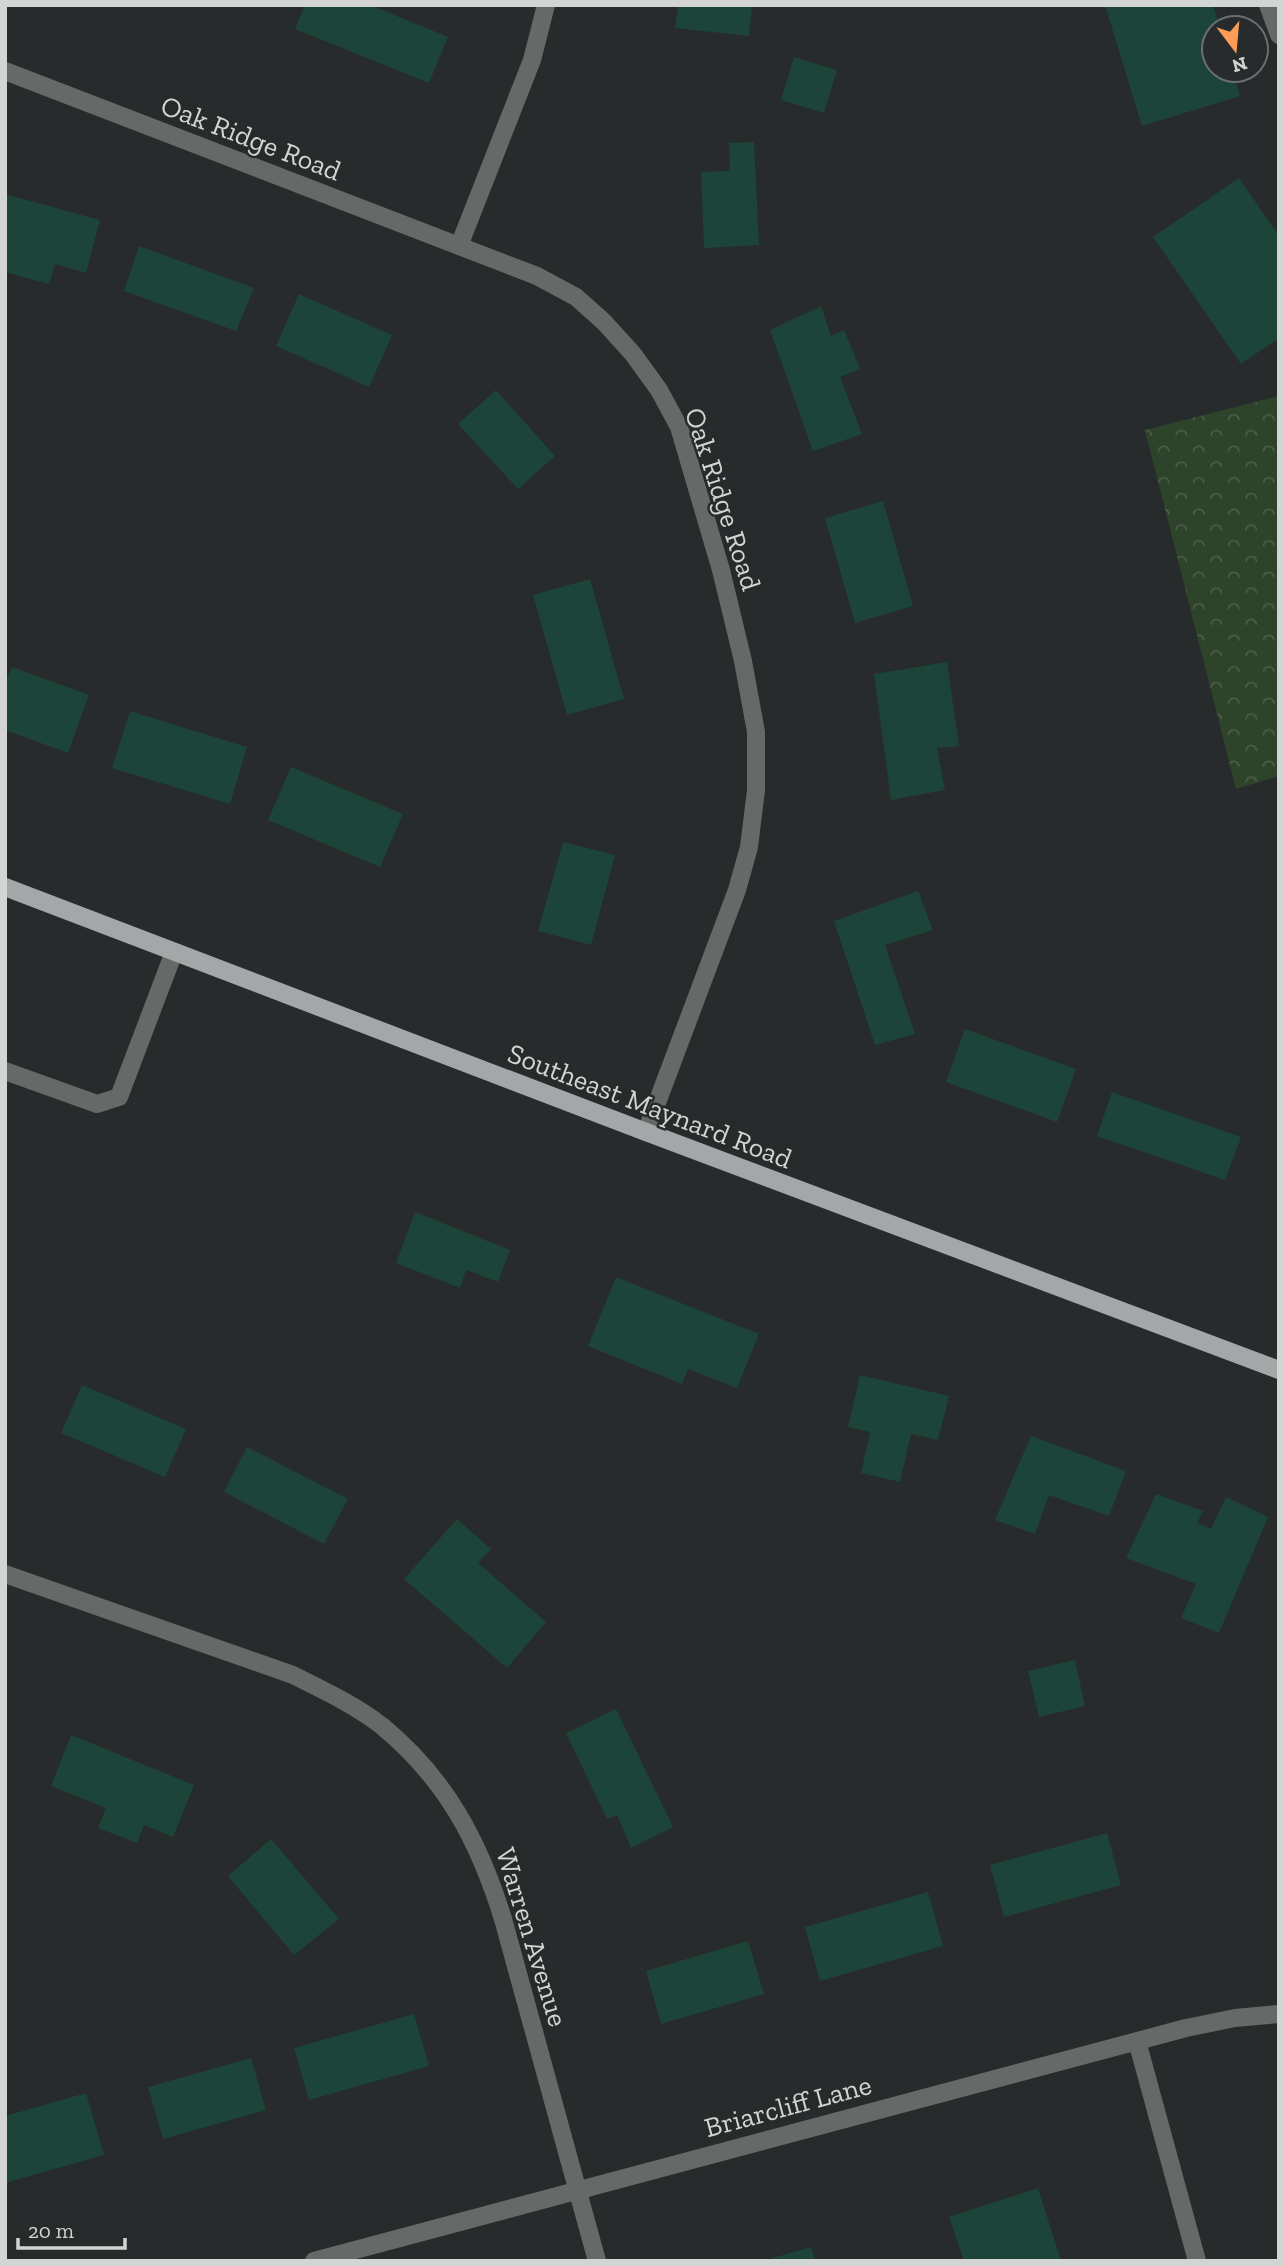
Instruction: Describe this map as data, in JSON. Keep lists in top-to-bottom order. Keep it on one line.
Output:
{"streets":{"main road":["Southeast Maynard Road"],"street":["Oak Ridge Road","Warren Avenue","Briarcliff Lane"]},"crossings":[["Oak Ridge Road","Southeast Maynard Road"],["Warren Avenue","Briarcliff Lane"]],"scale_bar":"20 m","north":"bottom"}
